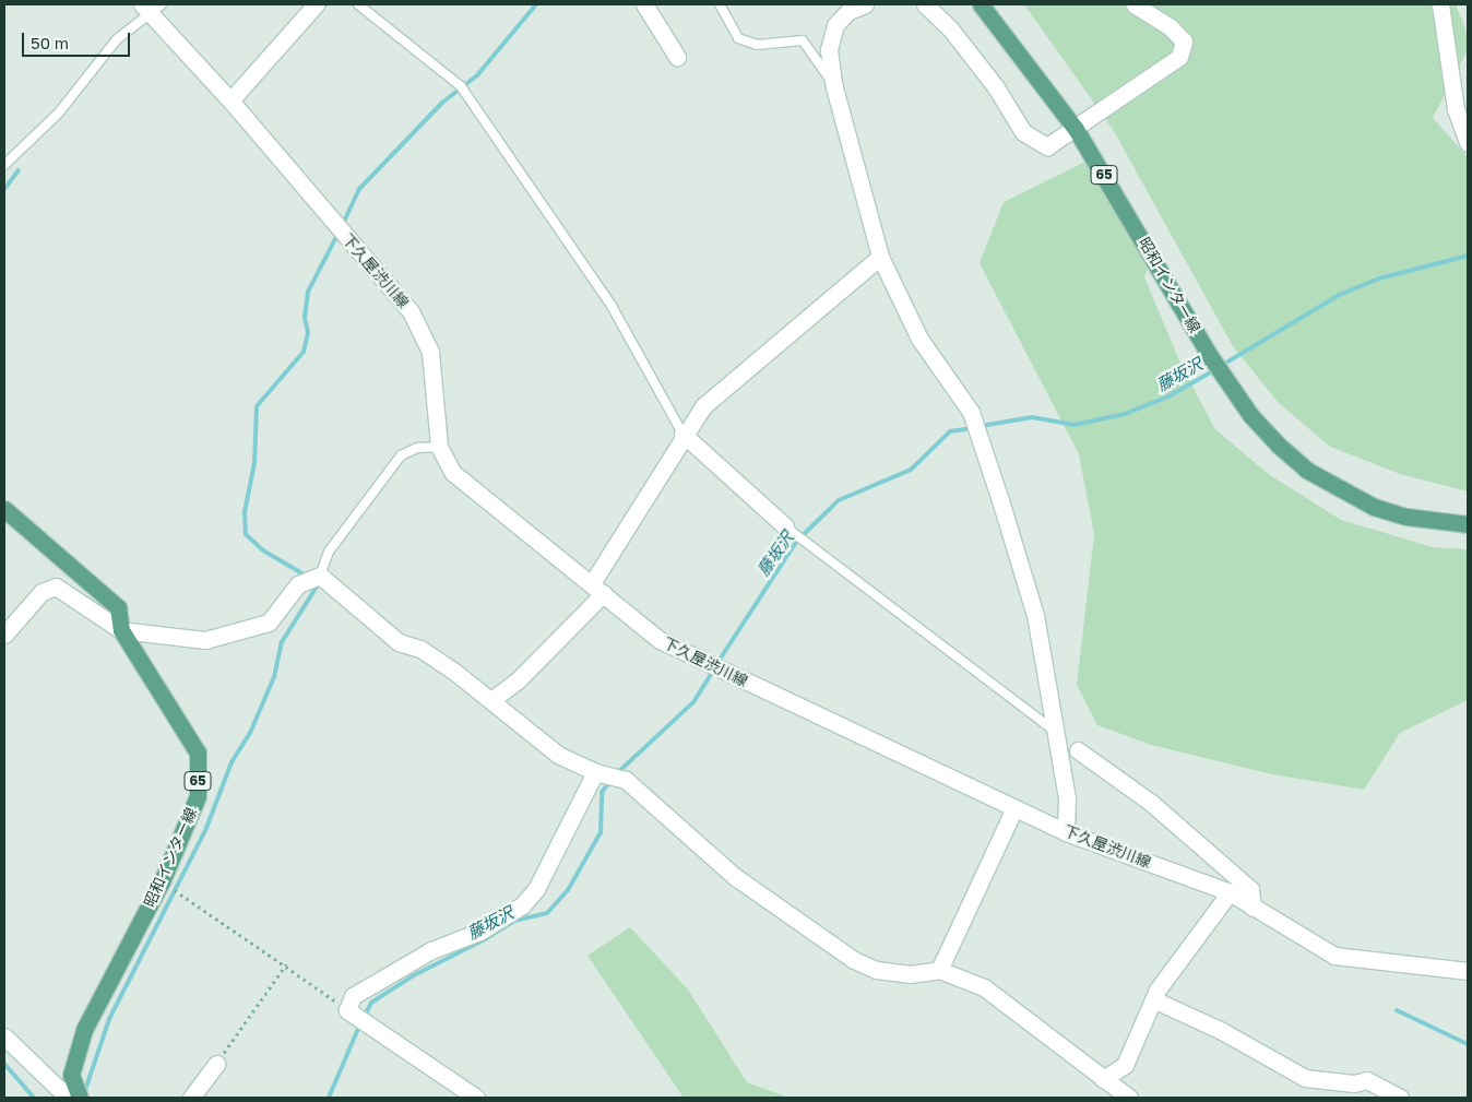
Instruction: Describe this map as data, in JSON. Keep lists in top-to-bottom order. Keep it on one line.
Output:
{"streets":{"main road":["65","昭和インター線"],"street":["下久屋渋川線"]},"water":["藤坂沢"],"scale_bar":"50 m"}
